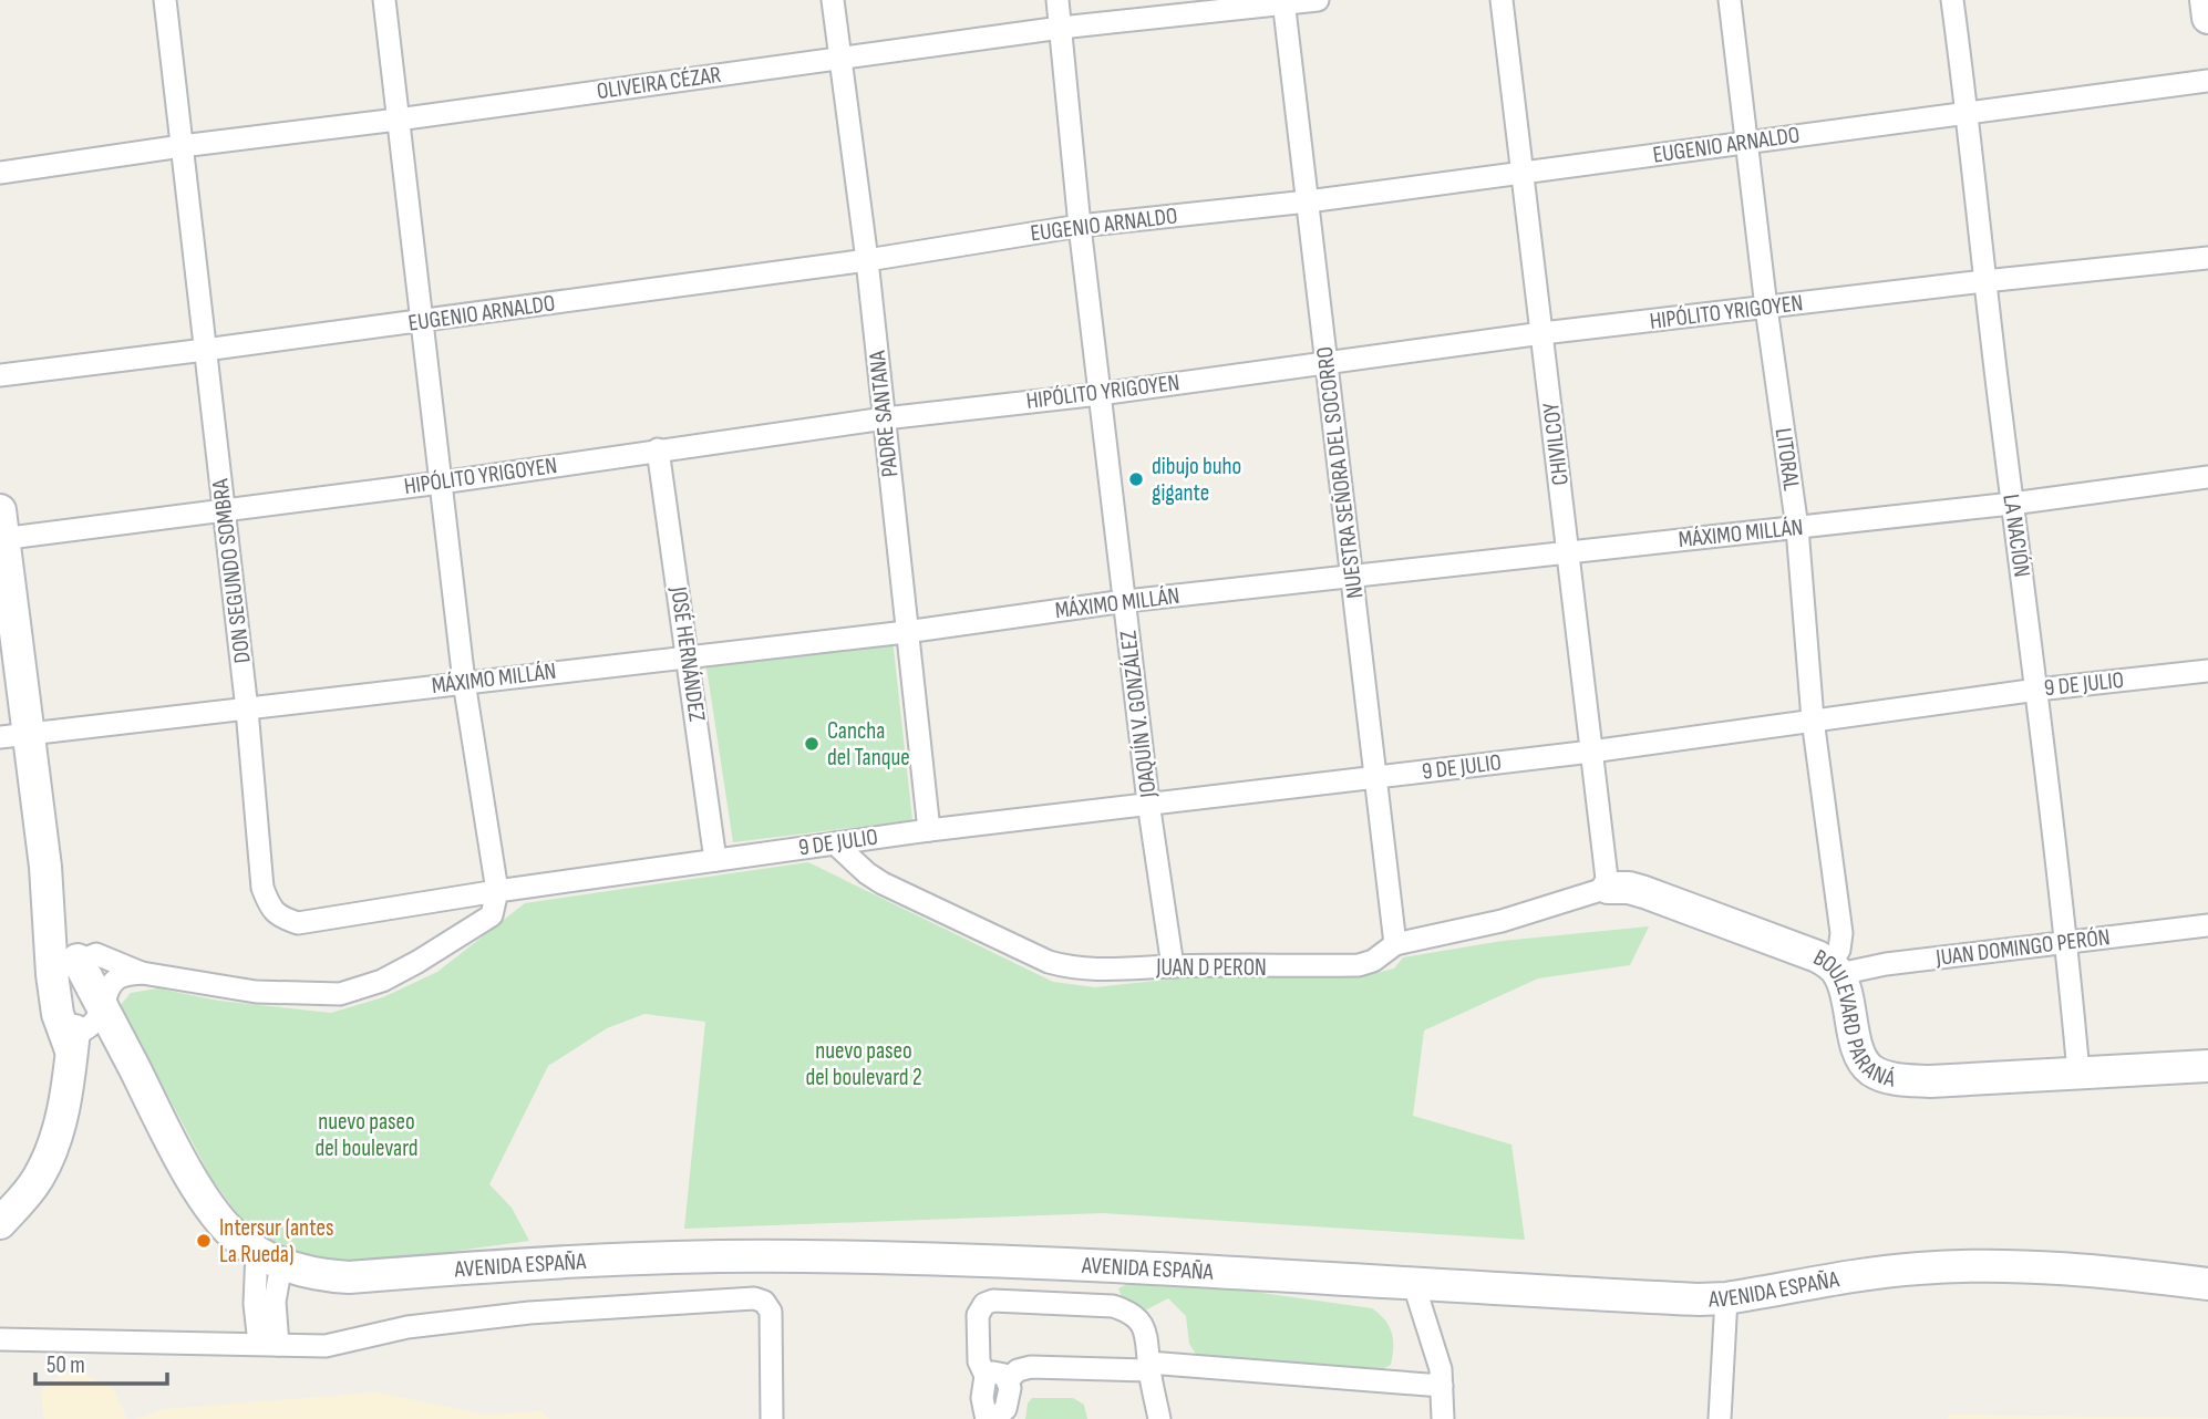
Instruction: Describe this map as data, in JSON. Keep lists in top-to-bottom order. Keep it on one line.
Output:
{"streets":{"main road":["BOULEVARD PARANÁ","AVENIDA ESPAÑA"],"street":["OLIVEIRA CÉZAR","EUGENIO ARNALDO","HIPÓLITO YRIGOYEN","PADRE SANTANA","CHIVILCOY","LITORAL","NUESTRA SEÑORA DEL SOCORRO","MÁXIMO MILLÁN","LA NACIÓN","DON SEGUNDO SOMBRA","JOSÉ HERNÁNDEZ","9 DE JULIO","JOAQUÍN V. GONZÁLEZ","JUAN DOMINGO PERÓN","JUAN D PERON"]},"crossings":[["OLIVEIRA CÉZAR","PADRE SANTANA"],["OLIVEIRA CÉZAR","NUESTRA SEÑORA DEL SOCORRO"],["OLIVEIRA CÉZAR","DON SEGUNDO SOMBRA"],["OLIVEIRA CÉZAR","JOAQUÍN V. GONZÁLEZ"],["EUGENIO ARNALDO","PADRE SANTANA"],["EUGENIO ARNALDO","CHIVILCOY"],["EUGENIO ARNALDO","LITORAL"],["EUGENIO ARNALDO","NUESTRA SEÑORA DEL SOCORRO"],["EUGENIO ARNALDO","LA NACIÓN"],["EUGENIO ARNALDO","DON SEGUNDO SOMBRA"],["EUGENIO ARNALDO","JOAQUÍN V. GONZÁLEZ"],["HIPÓLITO YRIGOYEN","PADRE SANTANA"],["HIPÓLITO YRIGOYEN","CHIVILCOY"],["HIPÓLITO YRIGOYEN","LITORAL"],["HIPÓLITO YRIGOYEN","NUESTRA SEÑORA DEL SOCORRO"],["HIPÓLITO YRIGOYEN","LA NACIÓN"],["HIPÓLITO YRIGOYEN","DON SEGUNDO SOMBRA"],["HIPÓLITO YRIGOYEN","JOSÉ HERNÁNDEZ"],["HIPÓLITO YRIGOYEN","JOAQUÍN V. GONZÁLEZ"],["PADRE SANTANA","MÁXIMO MILLÁN"],["PADRE SANTANA","9 DE JULIO"],["CHIVILCOY","MÁXIMO MILLÁN"],["CHIVILCOY","9 DE JULIO"],["CHIVILCOY","JUAN D PERON"],["CHIVILCOY","BOULEVARD PARANÁ"],["LITORAL","MÁXIMO MILLÁN"],["LITORAL","9 DE JULIO"],["LITORAL","JUAN DOMINGO PERÓN"],["LITORAL","BOULEVARD PARANÁ"],["NUESTRA SEÑORA DEL SOCORRO","MÁXIMO MILLÁN"],["NUESTRA SEÑORA DEL SOCORRO","9 DE JULIO"],["NUESTRA SEÑORA DEL SOCORRO","JUAN D PERON"],["MÁXIMO MILLÁN","LA NACIÓN"],["MÁXIMO MILLÁN","DON SEGUNDO SOMBRA"],["MÁXIMO MILLÁN","JOSÉ HERNÁNDEZ"],["MÁXIMO MILLÁN","JOAQUÍN V. GONZÁLEZ"],["LA NACIÓN","9 DE JULIO"],["LA NACIÓN","JUAN DOMINGO PERÓN"],["LA NACIÓN","BOULEVARD PARANÁ"],["DON SEGUNDO SOMBRA","9 DE JULIO"],["JOSÉ HERNÁNDEZ","9 DE JULIO"],["9 DE JULIO","JOAQUÍN V. GONZÁLEZ"],["9 DE JULIO","JUAN D PERON"],["JOAQUÍN V. GONZÁLEZ","JUAN D PERON"],["JUAN DOMINGO PERÓN","BOULEVARD PARANÁ"],["JUAN D PERON","BOULEVARD PARANÁ"]],"parks":["nuevo paseo del boulevard 2","nuevo paseo del boulevard"],"places":["dibujo buho gigante","Cancha del Tanque","Intersur (antes La Rueda)"],"scale_bar":"50 m"}
